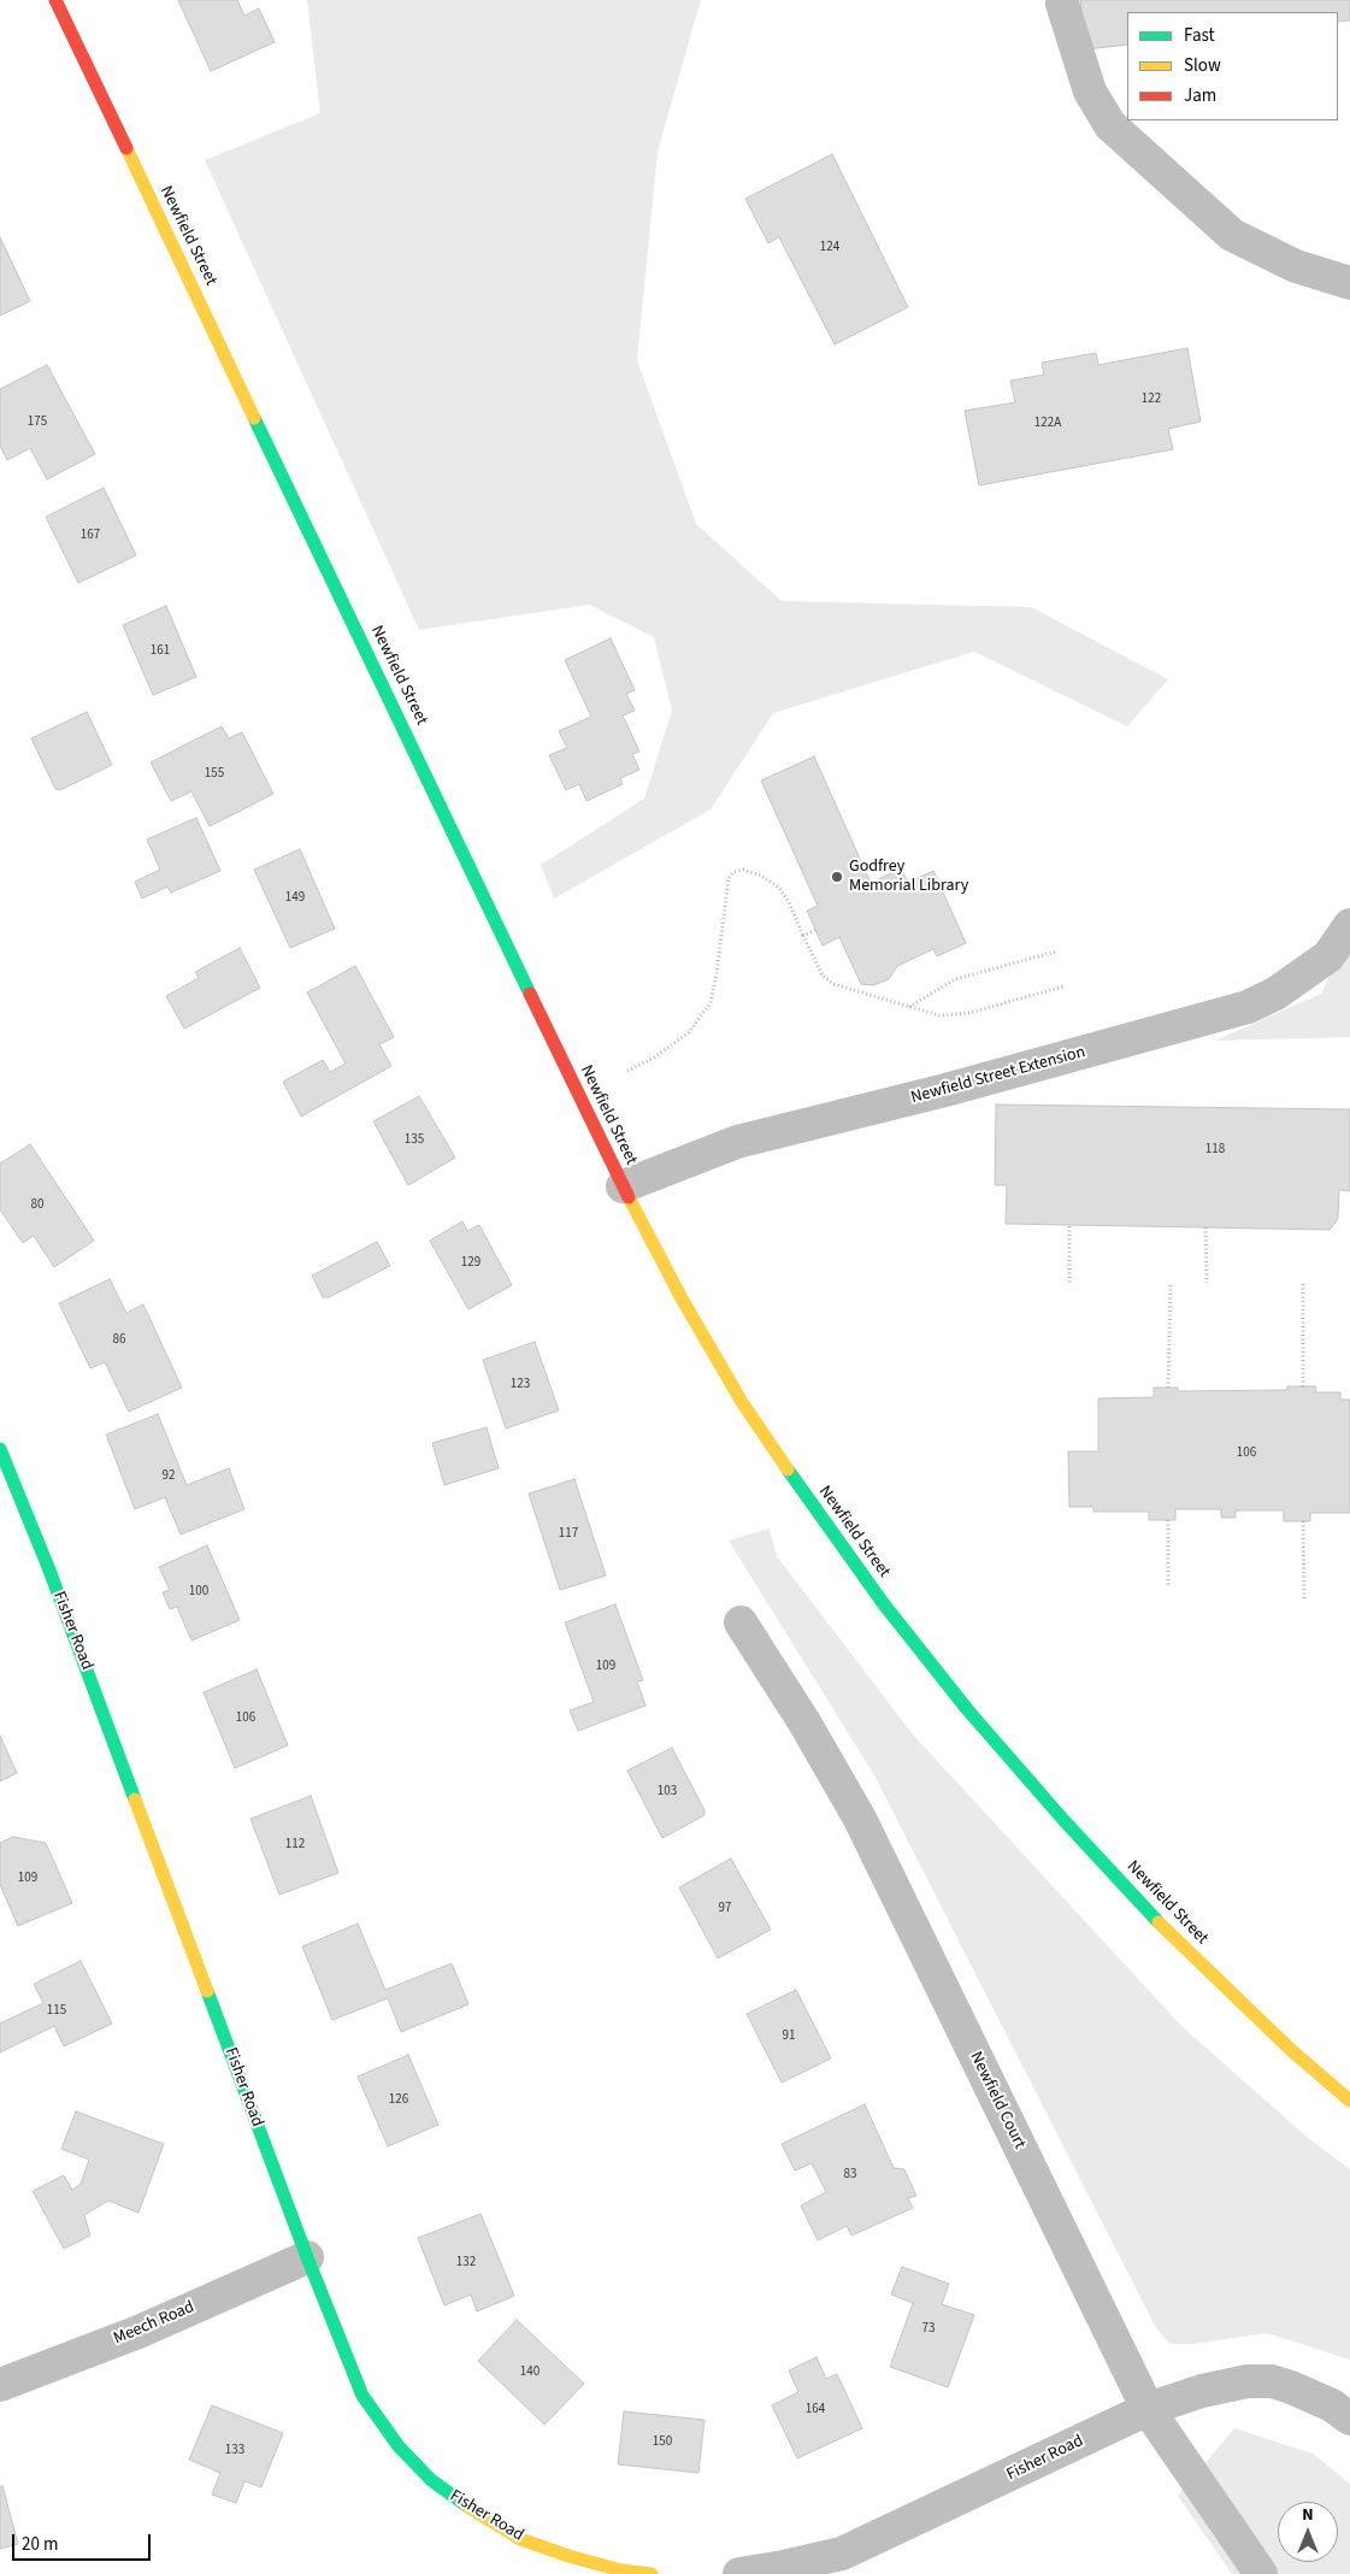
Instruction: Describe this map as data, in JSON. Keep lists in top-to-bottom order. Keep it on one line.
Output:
{"streets":{"main road":["Newfield Street","Fisher Road"],"street":["Newfield Street Extension","Newfield Court","Meech Road"]},"crossings":[["Newfield Street","Newfield Street Extension"],["Fisher Road","Newfield Court"],["Fisher Road","Meech Road"]],"places":["Godfrey Memorial Library"],"house_numbers":["124","122","175","122A","167","161","155","149","135","118","80","129","86","123","106","92","117","100","109","106","103","112","109","97","115","91","126","83","132","73","140","164","150","133"],"legend":["Fast","Slow","Jam"],"scale_bar":"20 m","north":"top"}
